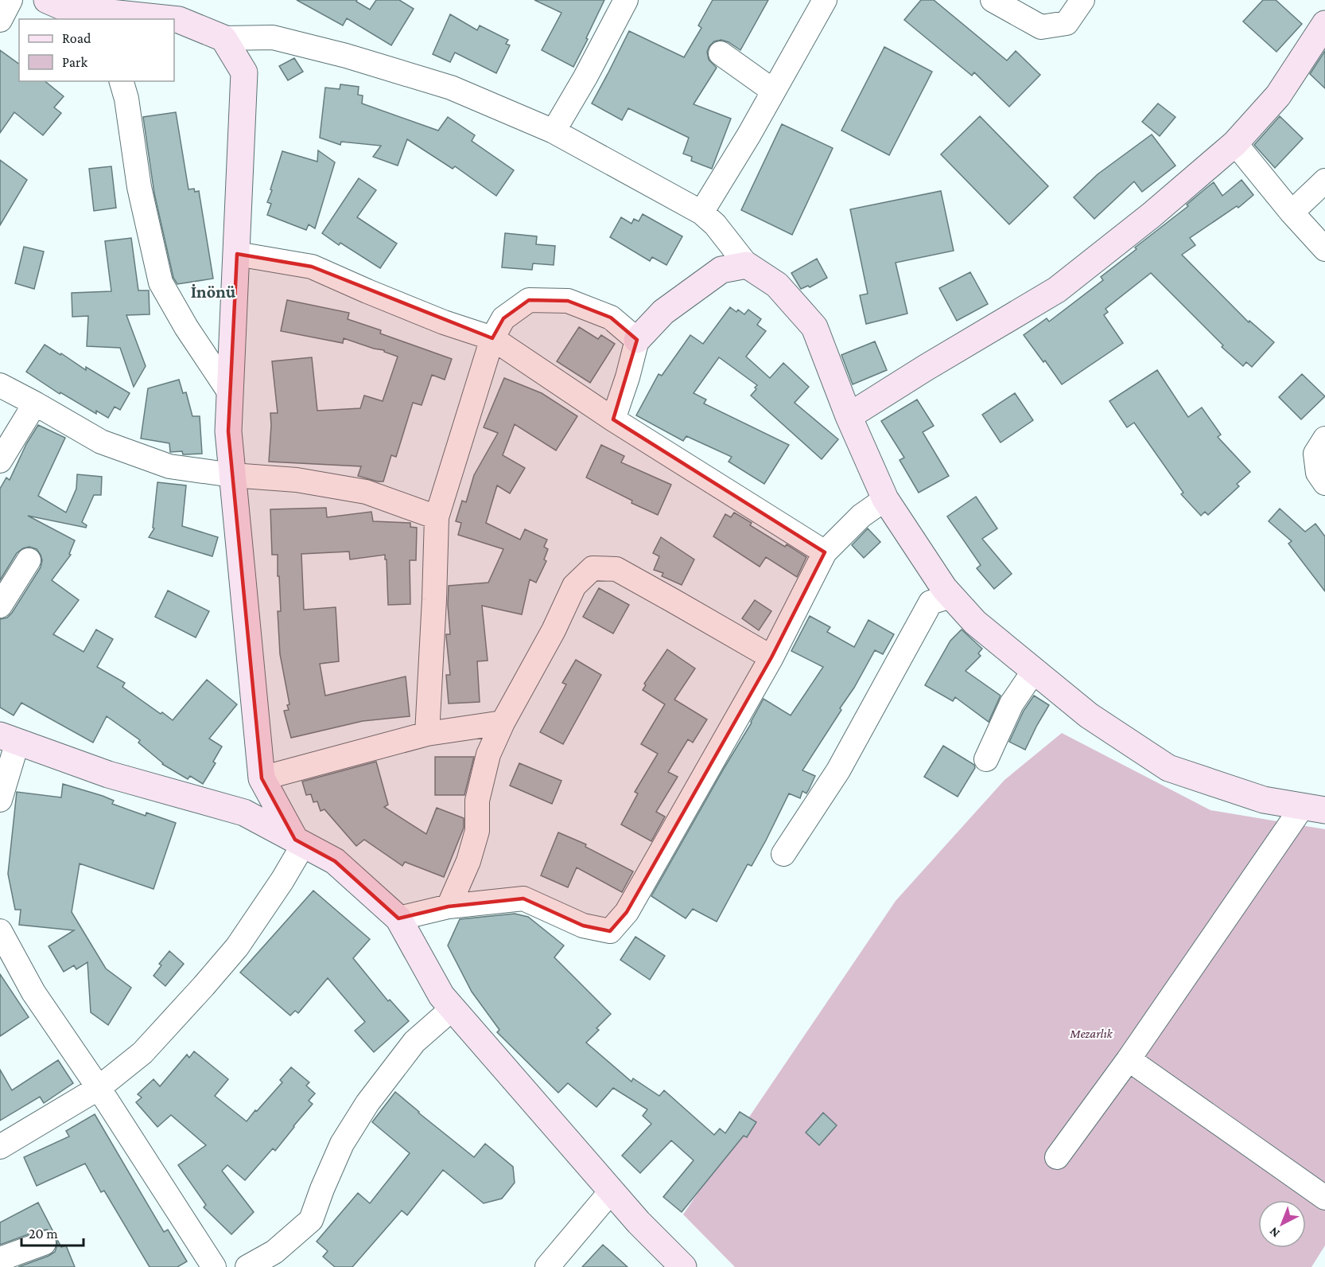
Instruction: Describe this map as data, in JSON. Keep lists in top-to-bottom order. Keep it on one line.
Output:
{"districts":["İnönü"],"parks":["Mezarlık"],"legend":["Road","Park"],"scale_bar":"20 m","north":"bottom left"}
